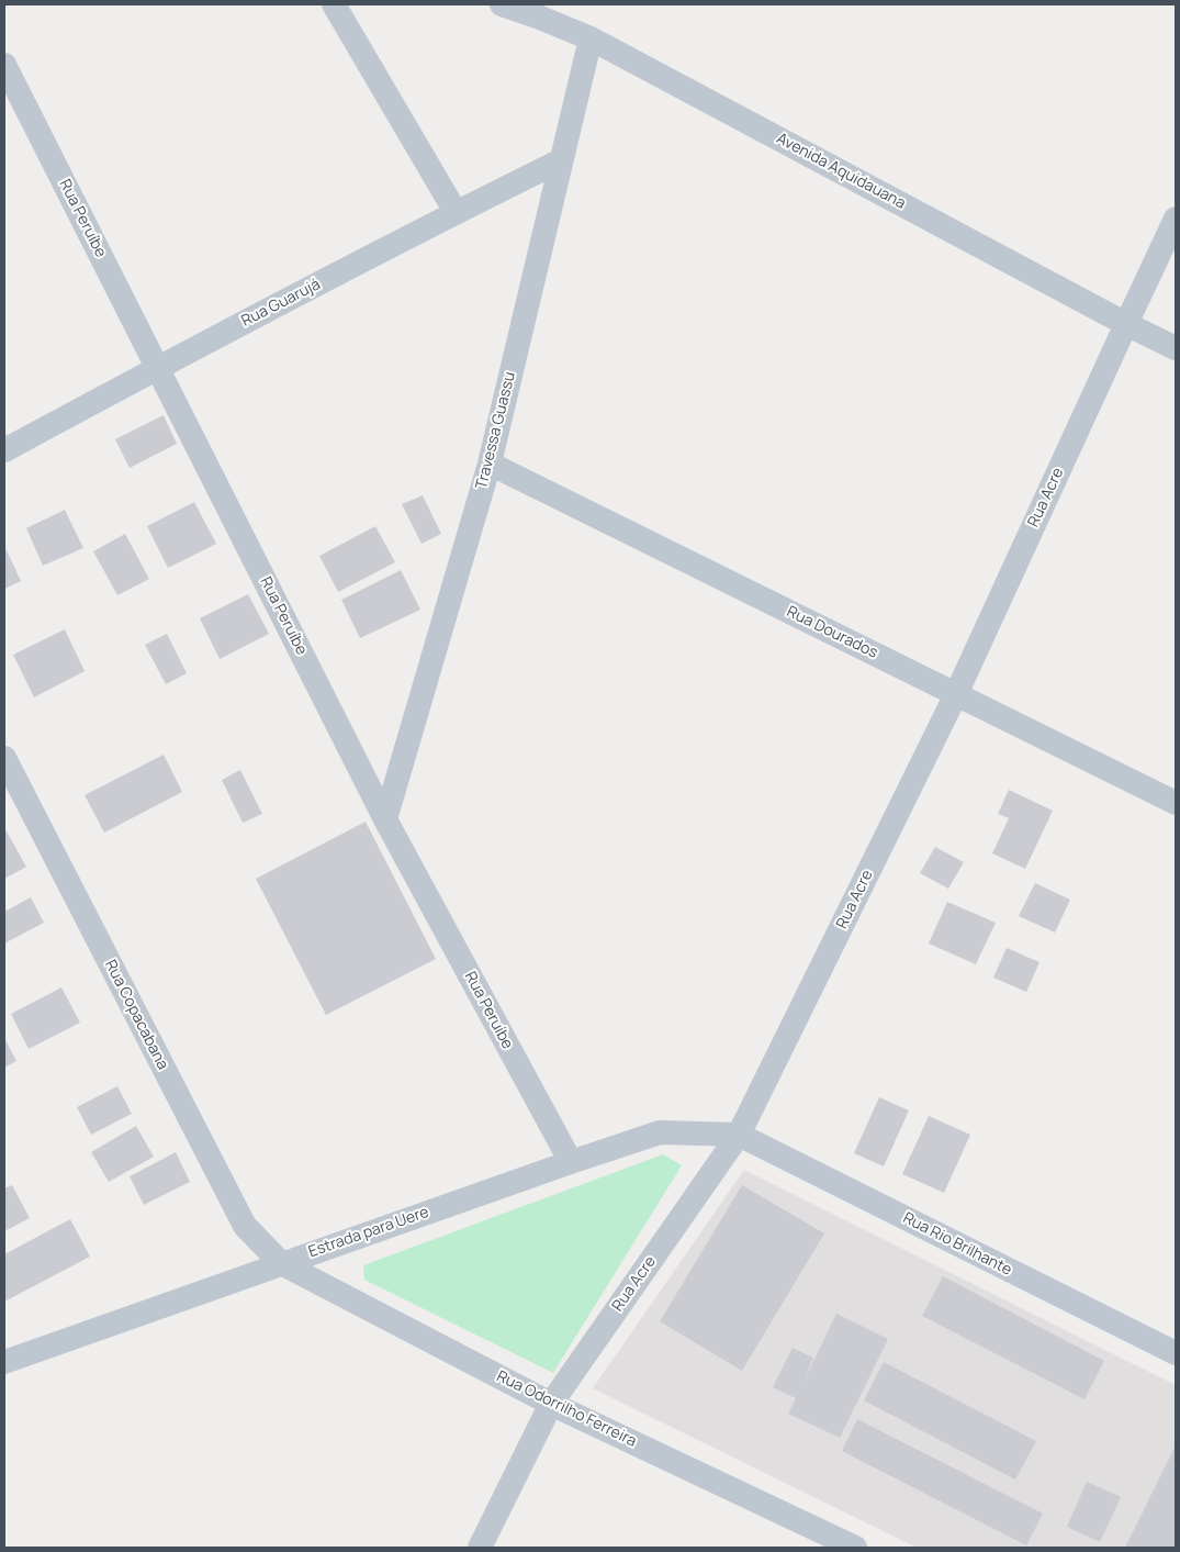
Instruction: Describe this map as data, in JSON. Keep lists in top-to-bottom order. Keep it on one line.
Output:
{"streets":{"street":["Avenida Aquidauana","Rua Peruíbe","Rua Guarujá","Travessa Guassu","Rua Acre","Rua Dourados","Rua Copacabana","Estrada para Uere","Rua Rio Brilhante","Rua Odorrilho Ferreira"]},"crossings":[["Avenida Aquidauana","Travessa Guassu"],["Avenida Aquidauana","Rua Acre"],["Rua Peruíbe","Rua Guarujá"],["Rua Peruíbe","Travessa Guassu"],["Rua Peruíbe","Estrada para Uere"],["Rua Guarujá","Travessa Guassu"],["Travessa Guassu","Rua Dourados"],["Rua Acre","Rua Dourados"],["Rua Acre","Estrada para Uere"],["Rua Acre","Rua Rio Brilhante"],["Rua Acre","Rua Odorrilho Ferreira"],["Rua Copacabana","Estrada para Uere"],["Rua Copacabana","Rua Odorrilho Ferreira"],["Estrada para Uere","Rua Rio Brilhante"],["Estrada para Uere","Rua Odorrilho Ferreira"]]}
